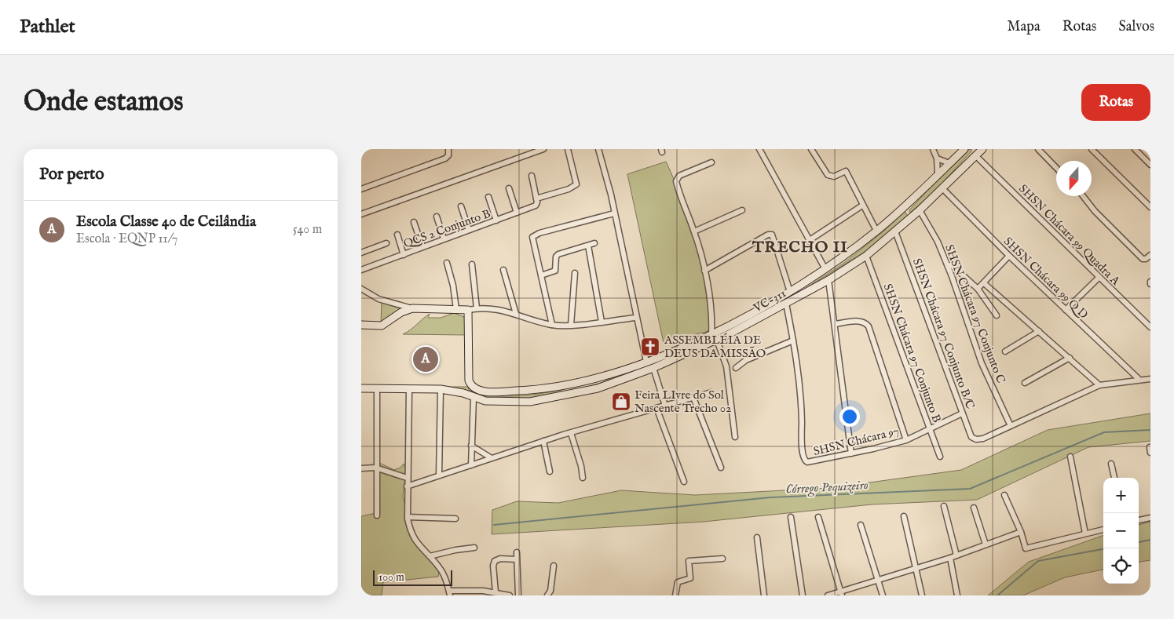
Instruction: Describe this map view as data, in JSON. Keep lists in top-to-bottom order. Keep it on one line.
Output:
{"streets":{"main road":["VC-311"],"street":["QCS 2 Conjunto B","SHSN Chácara 99 Quadra A","SHSN Chácara 99 Q D","SHSN Chácara 97 Conjunto C","SHSN Chácara 97 Conjunto B/C","SHSN Chácara 97 Conjunto B","SHSN Chácara 97"]},"crossings":[["SHSN Chácara 99 Quadra A","VC-311"],["SHSN Chácara 99 Q D","VC-311"],["VC-311","SHSN Chácara 97 Conjunto C"],["VC-311","SHSN Chácara 97 Conjunto B/C"],["VC-311","SHSN Chácara 97 Conjunto B"],["VC-311","SHSN Chácara 97"],["SHSN Chácara 97 Conjunto C","SHSN Chácara 97 Conjunto B/C"]],"districts":["TRECHO II"],"water":["Córrego Pequizeiro"],"places":{"church":["ASSEMBLÉIA DE DEUS DA MISSÃO"],"shop":["Feira LIvre do Sol Nascente Trecho 02"]},"scale_bar":"100 m","north":"bottom","page":{"header":"Pathlet","nav":["Mapa","Rotas","Salvos"],"buttons":"Rotas","title":"Onde estamos","heading":"Por perto","list":[{"mark":"A","name":"Escola Classe 40 de Ceilândia","note":"Escola · EQNP 11/7","value":"540 m"}],"pins":"A","map_buttons":["+","−"],"scale":"100 m"}}
